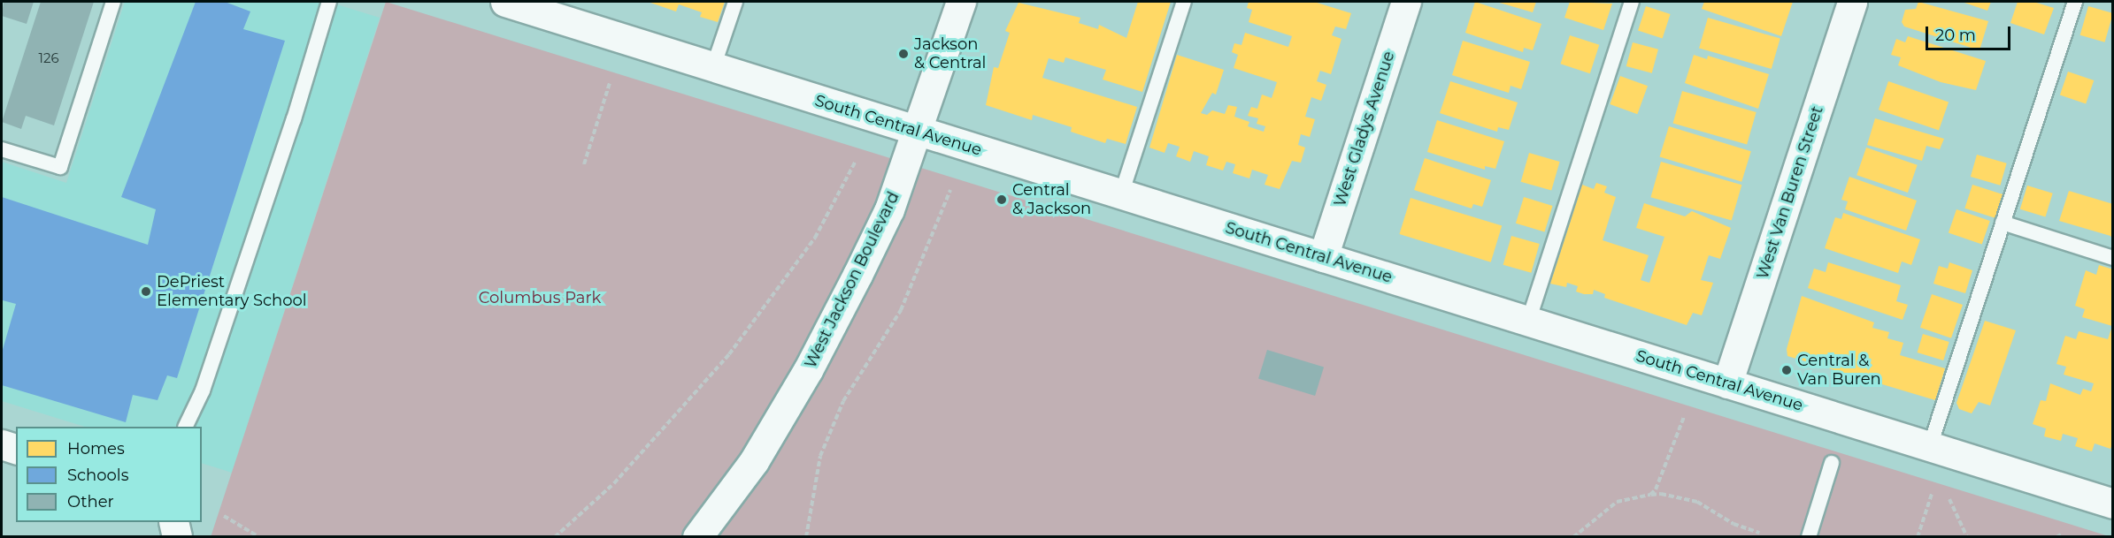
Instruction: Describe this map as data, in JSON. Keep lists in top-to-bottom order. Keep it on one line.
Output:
{"streets":{"street":["South Central Avenue","West Gladys Avenue","West Van Buren Street","West Jackson Boulevard"]},"crossings":[["South Central Avenue","West Gladys Avenue"],["South Central Avenue","West Van Buren Street"],["South Central Avenue","West Jackson Boulevard"]],"parks":["Columbus Park"],"places":["Jackson & Central","Central & Jackson","DePriest Elementary School","Central & Van Buren"],"house_numbers":["126"],"legend":["Homes","Schools","Other"],"scale_bar":"20 m"}
